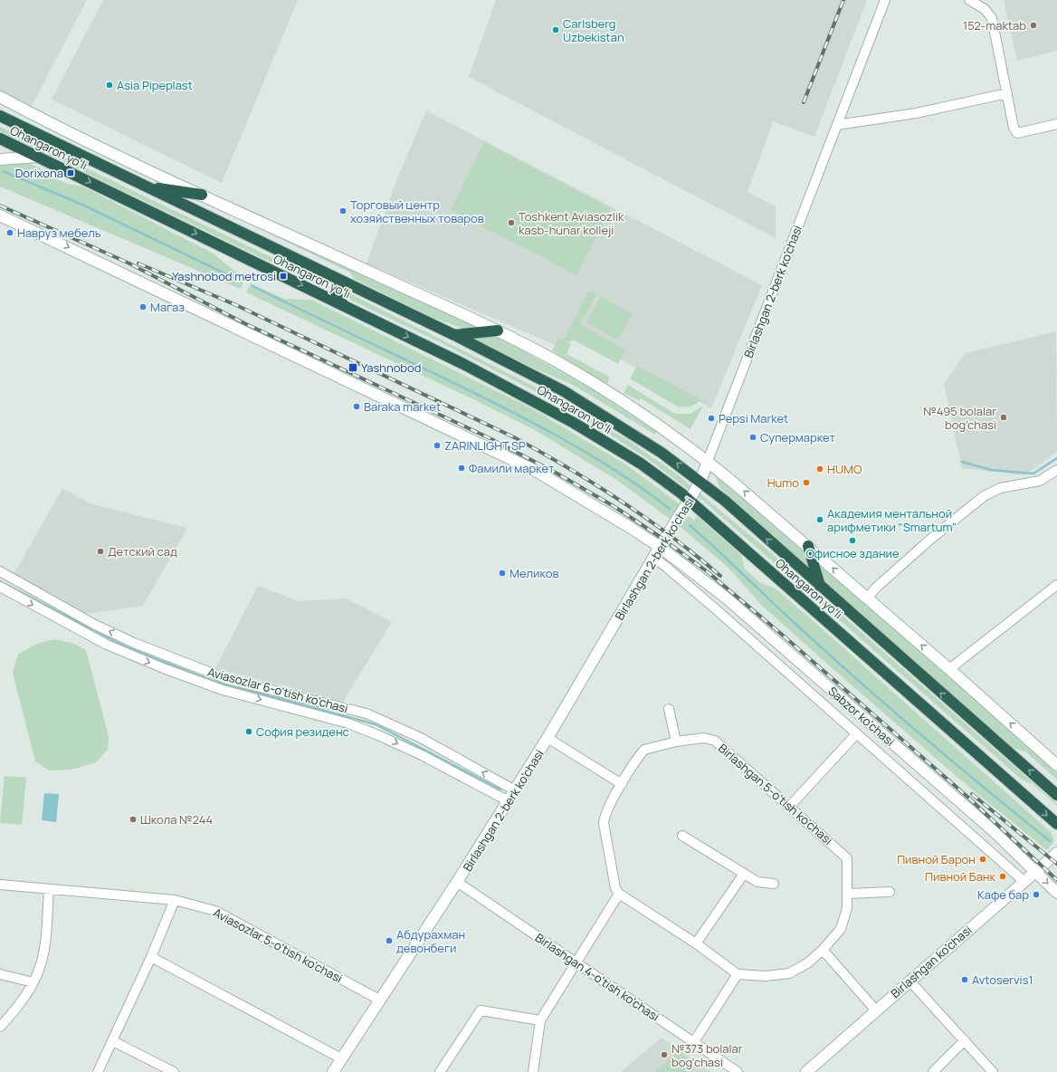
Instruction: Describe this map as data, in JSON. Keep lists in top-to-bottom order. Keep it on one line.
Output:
{"streets":{"highway":["Ohangaron yoʻli"],"street":["Birlashgan 2-berk ko'chasi","Aviasozlar 6-o'tish ko'chasi","Sabzor ko'chasi","Birlashgan 5-o'tish ko'chasi","Aviasozlar 5-o'tish ko'chasi","Birlashgan ko'chasi","Birlashgan 4-o'tish ko'chasi"]},"crossings":[["Ohangaron yoʻli","Birlashgan 2-berk ko'chasi"],["Birlashgan 2-berk ko'chasi","Aviasozlar 6-o'tish ko'chasi"],["Birlashgan 2-berk ko'chasi","Sabzor ko'chasi"],["Birlashgan 2-berk ko'chasi","Aviasozlar 5-o'tish ko'chasi"],["Birlashgan 2-berk ko'chasi","Birlashgan 4-o'tish ko'chasi"],["Sabzor ko'chasi","Birlashgan ko'chasi"]],"one_way":["Sabzor ko'chasi"],"places":{"other":["152-maktab","Carlsberg Uzbekistan","Asia Pipeplast","Торговый центр хозяйственных товаров","Toshkent Aviasozlik kasb-hunar kolleji","Навруз мебель","Магаз","Baraka market","№495 bolalar bog'chasi","Pepsi Market","Супермаркет","ZARINLIGHT SP","Фамили маркет","HUMO","Humo","Академия ментальной арифметики \"Smartum\"","Офисное здание","Детский сад","Меликов","София резиденс","Школа №244","Пивной Барон","Пивной Банк","Кафе бар","Абдурахман девонбеги","Avtoservis1","№373 bolalar bog'chasi"],"transit":["Dorixona","Yashnobod metrosi","Yashnobod"]}}
